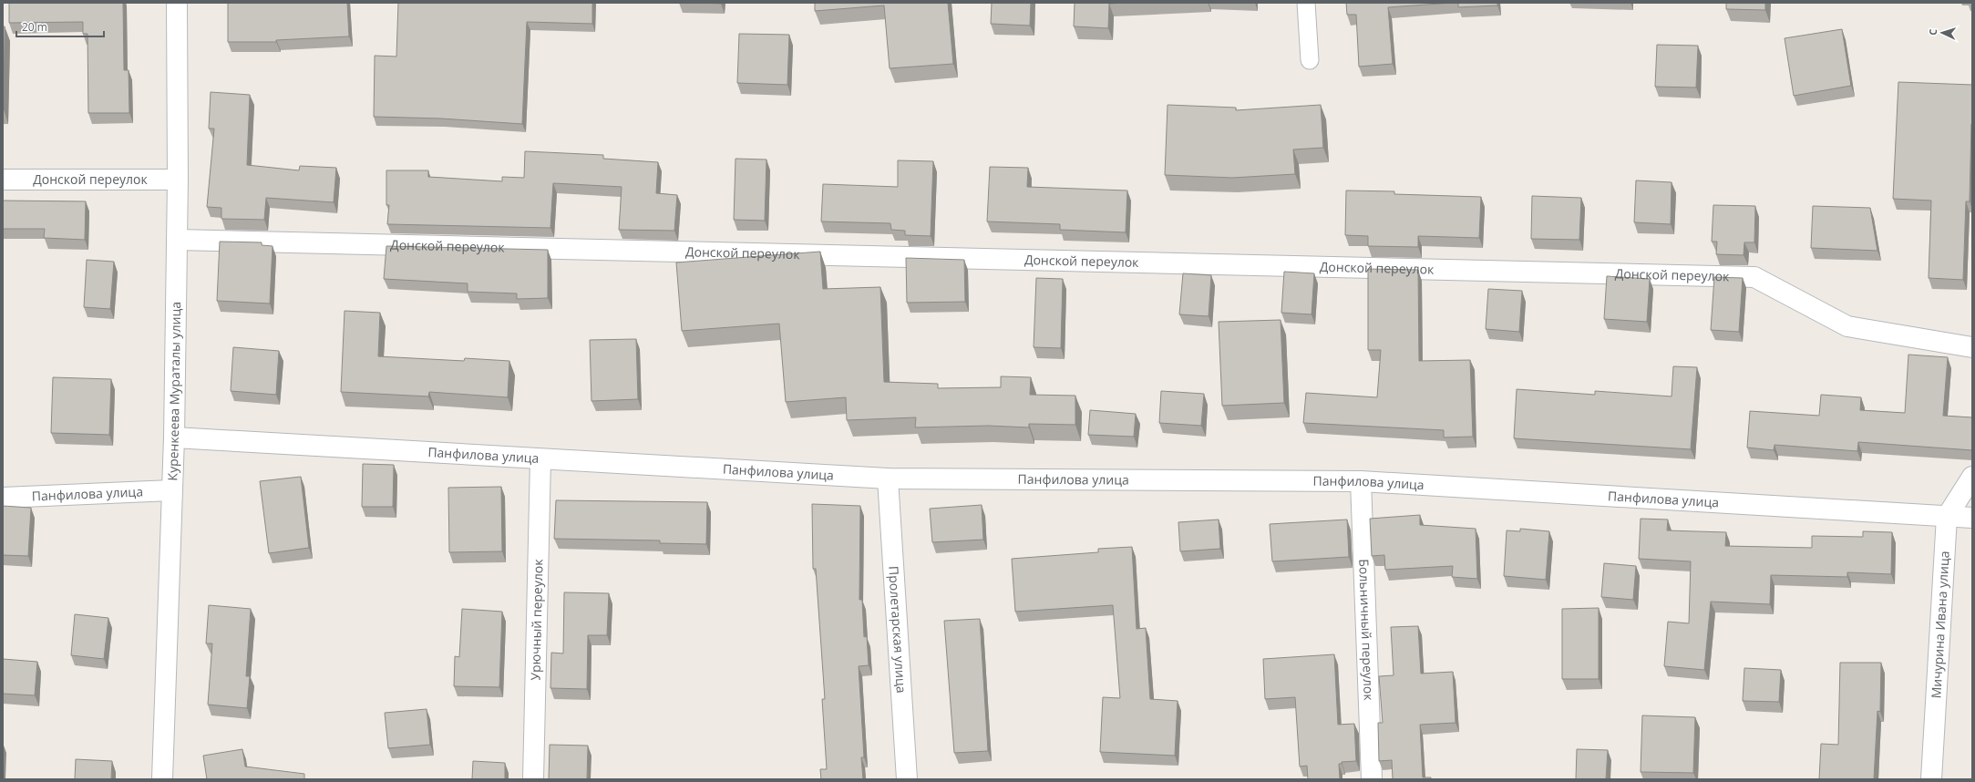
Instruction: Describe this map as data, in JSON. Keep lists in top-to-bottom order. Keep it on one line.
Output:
{"streets":{"street":["Донской переулок","Куренкеева Мураталы улица","Панфилова улица","Урючный переулок","Мичурина Ивана улица","Пролетарская улица","Больничный переулок"]},"crossings":[["Донской переулок","Куренкеева Мураталы улица"],["Куренкеева Мураталы улица","Панфилова улица"],["Панфилова улица","Урючный переулок"],["Панфилова улица","Мичурина Ивана улица"],["Панфилова улица","Пролетарская улица"],["Панфилова улица","Больничный переулок"]],"scale_bar":"20 m","north":"left"}
